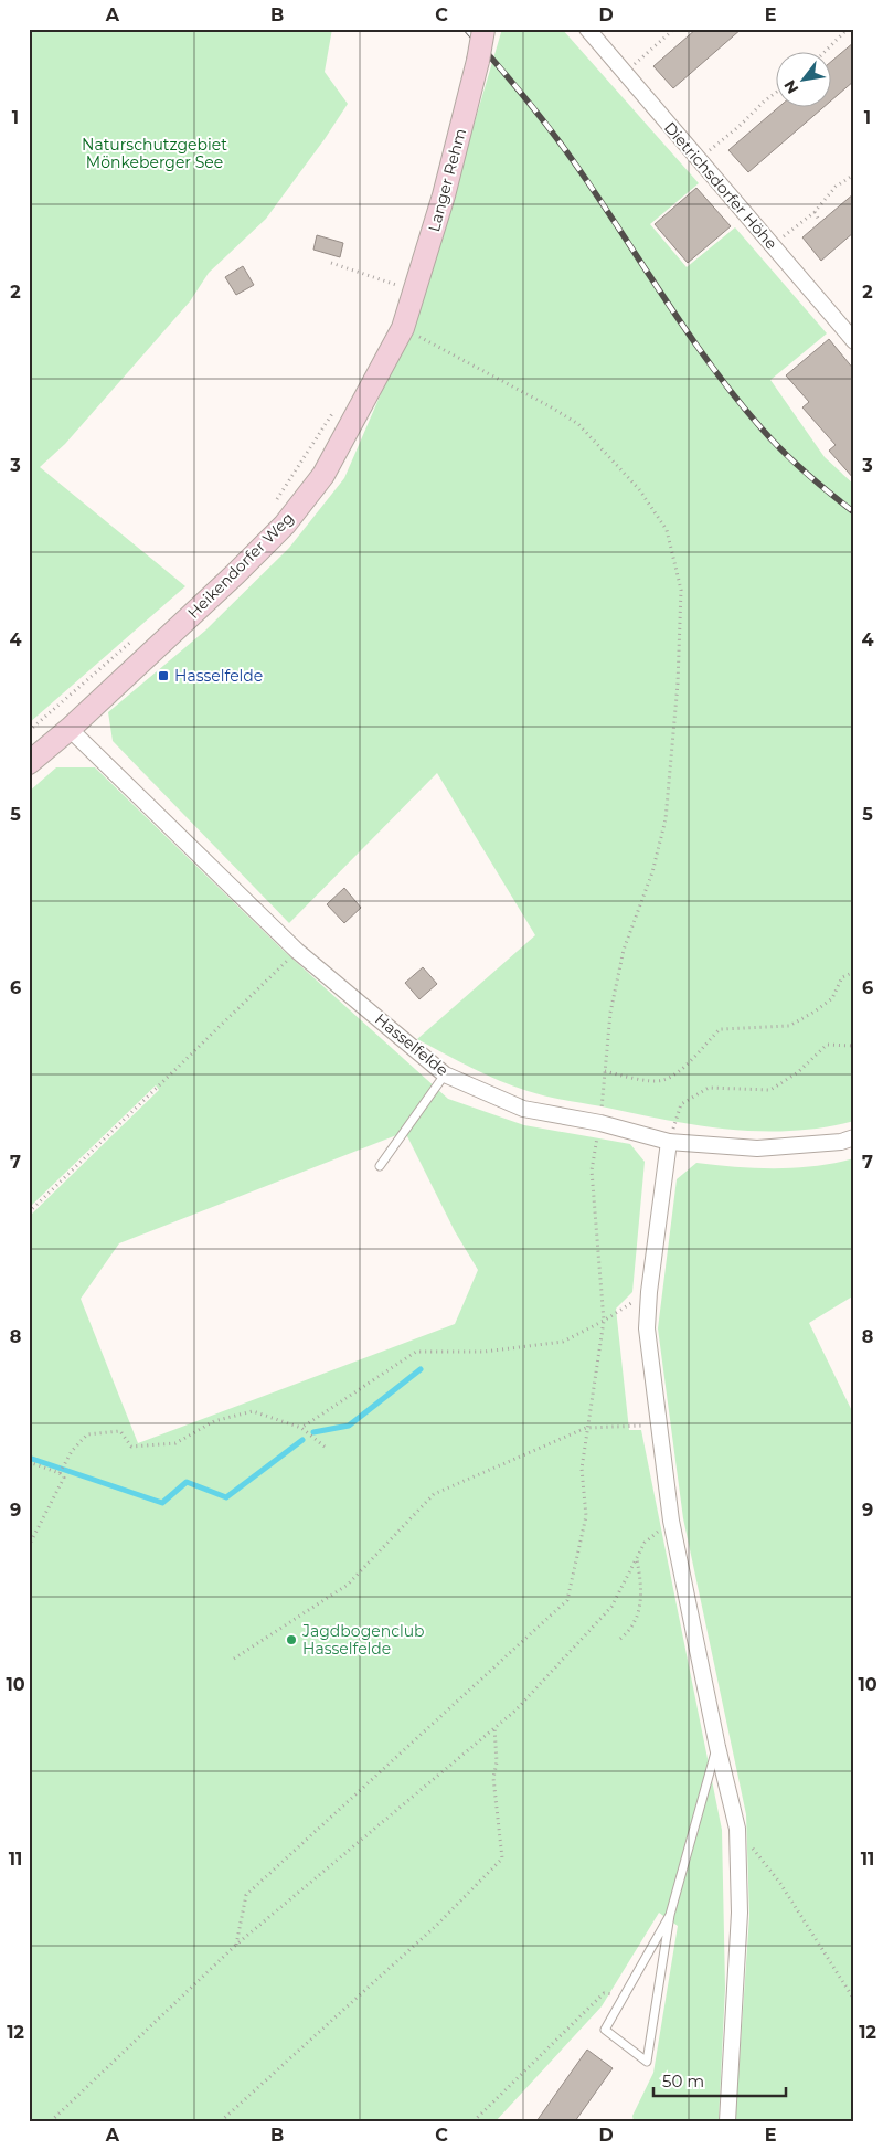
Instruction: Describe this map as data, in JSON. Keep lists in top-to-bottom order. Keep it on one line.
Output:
{"streets":{"street":["Langer Rehm","Dietrichsdorfer Höhe","Heikendorfer Weg","Hasselfelde"]},"crossings":[["Langer Rehm","Heikendorfer Weg"],["Heikendorfer Weg","Hasselfelde"]],"parks":["Naturschutzgebiet Mönkeberger See"],"places":{"transit":["Hasselfelde"],"other":["Jagdbogenclub Hasselfelde"]},"scale_bar":"50 m","north":"bottom left","grid":{"columns":["A","B","C","D","E"],"rows":["1","2","3","4","5","6","7","8","9","10","11","12"]}}
